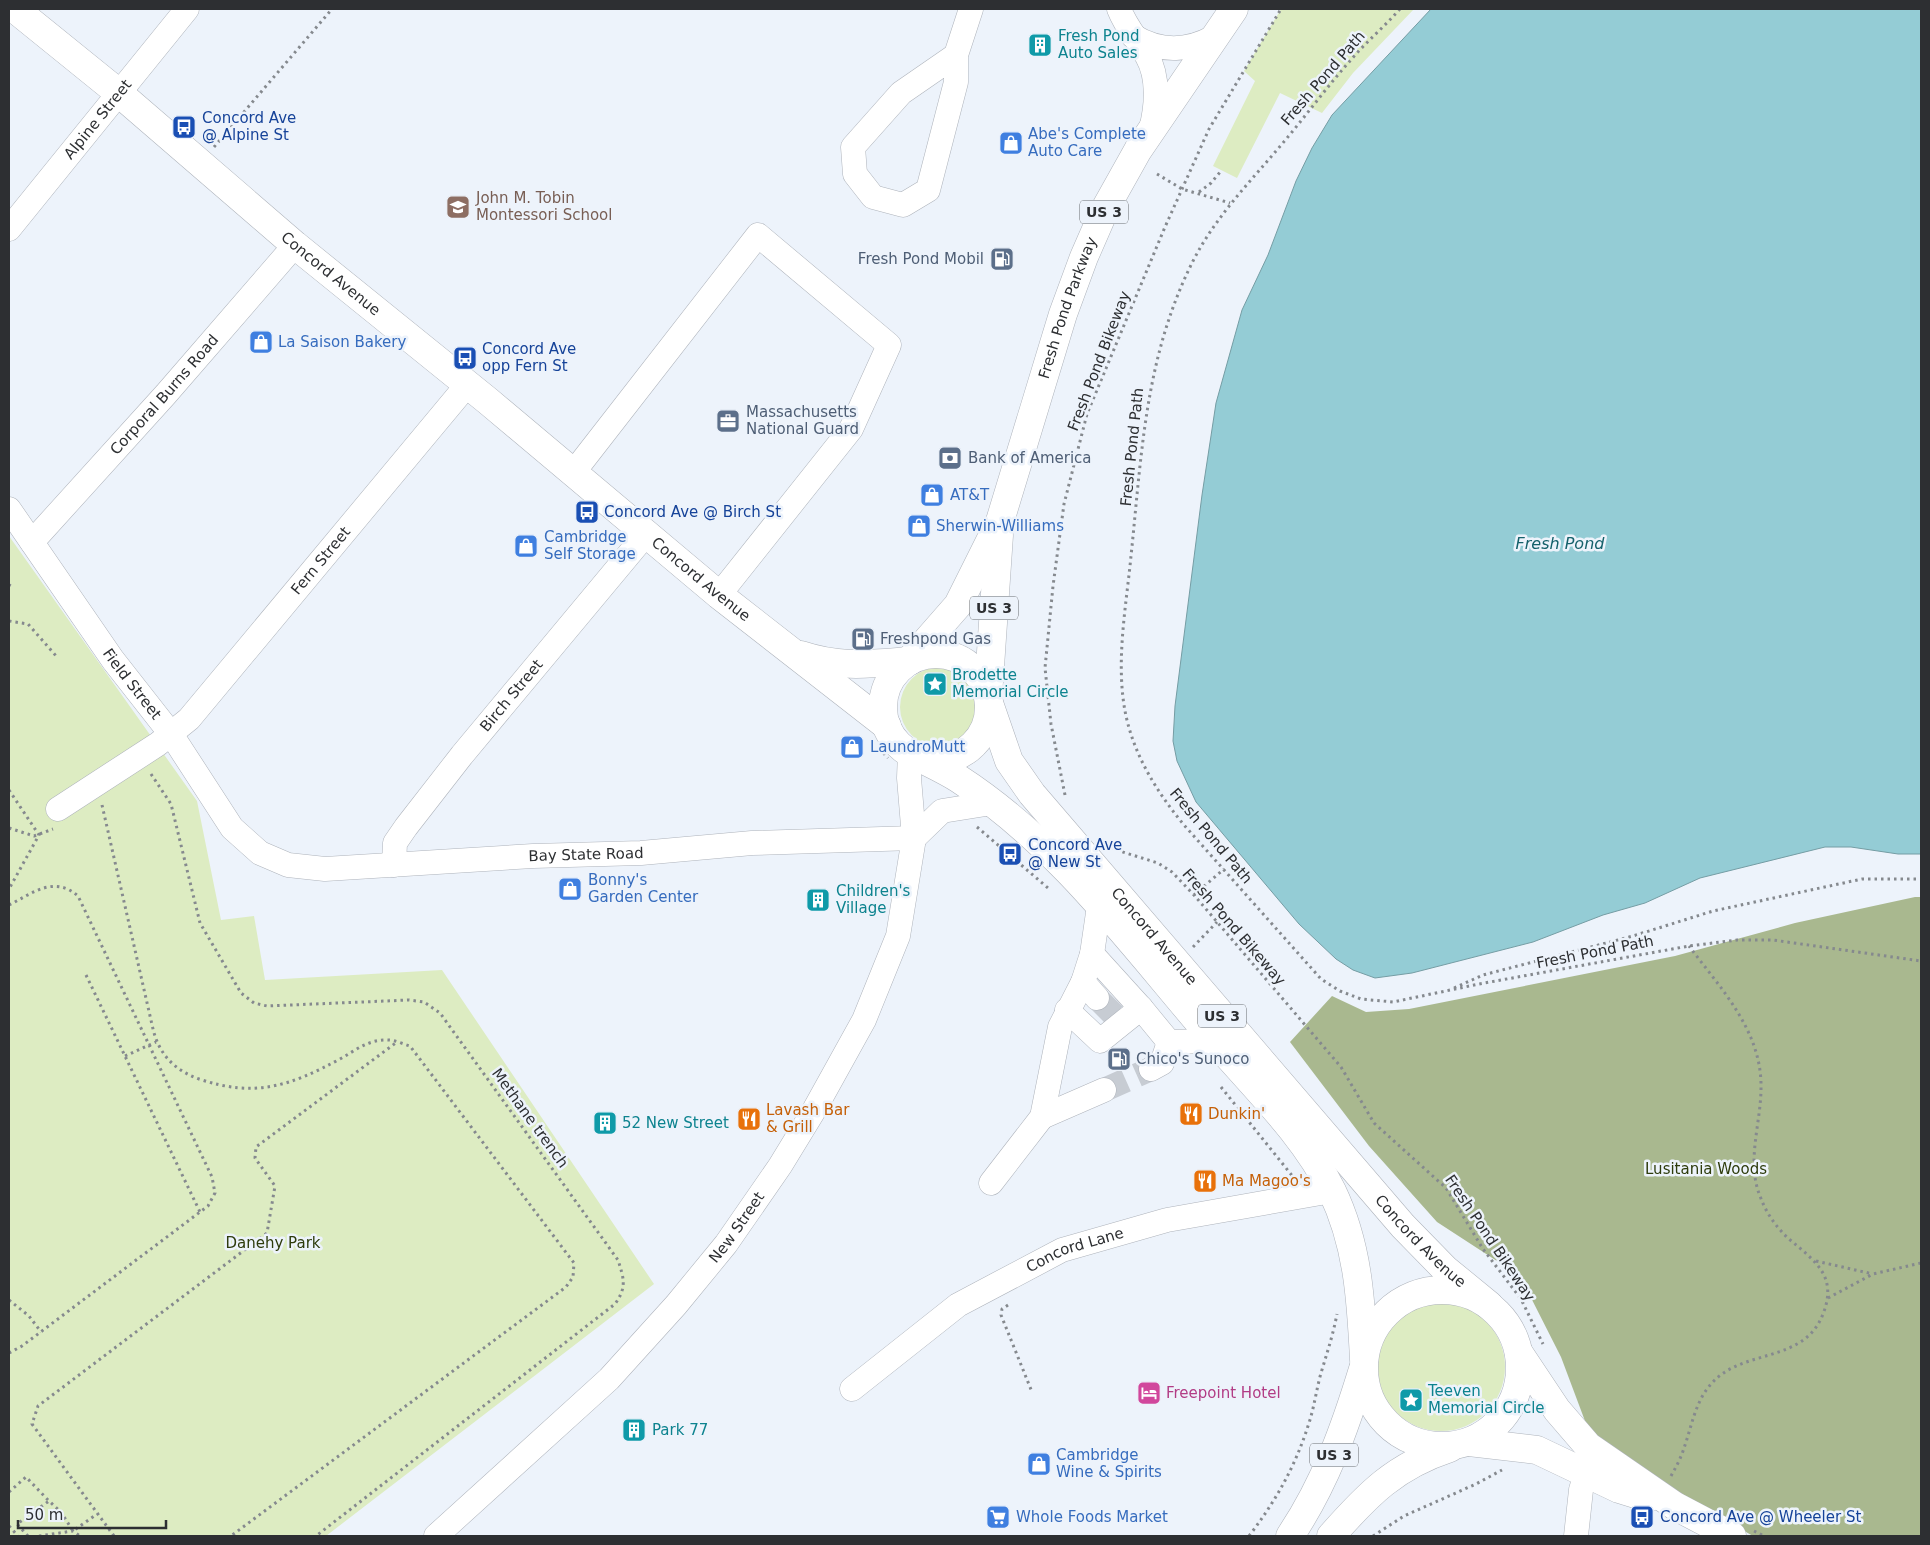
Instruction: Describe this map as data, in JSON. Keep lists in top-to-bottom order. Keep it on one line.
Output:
{"streets":{"main road":["US 3","Concord Avenue","Fresh Pond Parkway"],"street":["Alpine Street","Corporal Burns Road","Fern Street","Field Street","Birch Street","Bay State Road","New Street","Concord Lane"],"path":["Fresh Pond Path","Fresh Pond Bikeway","Methane trench"]},"crossings":[["Alpine Street","Concord Avenue"],["US 3","Concord Avenue"],["US 3","Fresh Pond Parkway"],["US 3","Fresh Pond Bikeway"],["US 3","New Street"],["Concord Avenue","Fresh Pond Parkway"],["Concord Avenue","Fresh Pond Bikeway"],["Concord Avenue","Corporal Burns Road"],["Concord Avenue","Fern Street"],["Concord Avenue","Birch Street"],["Concord Avenue","New Street"],["Concord Avenue","Concord Lane"],["Fresh Pond Parkway","New Street"],["Corporal Burns Road","Field Street"],["Fern Street","Field Street"],["Field Street","Bay State Road"],["Birch Street","Bay State Road"],["Bay State Road","New Street"]],"water":["Fresh Pond"],"parks":["Lusitania Woods","Danehy Park"],"places":{"building":["Fresh Pond Auto Sales","Children's Village","52 New Street","Park 77"],"bus stop":["Concord Ave @ Alpine St","Concord Ave opp Fern St","Concord Ave @ Birch St","Concord Ave @ New St","Concord Ave @ Wheeler St"],"shop":["Abe's Complete Auto Care","La Saison Bakery","AT&T","Sherwin-Williams","Cambridge Self Storage","LaundroMutt","Bonny's Garden Center","Cambridge Wine & Spirits"],"school or university":["John M. Tobin Montessori School"],"fuel station":["Fresh Pond Mobil","Freshpond Gas","Chico's Sunoco"],"office":["Massachusetts National Guard"],"bank":["Bank of America"],"place":["Brodette Memorial Circle","Teeven Memorial Circle"],"restaurant":["Dunkin'","Lavash Bar & Grill","Ma Magoo's"],"hotel":["Freepoint Hotel"],"supermarket":["Whole Foods Market"]},"scale_bar":"50 m"}
